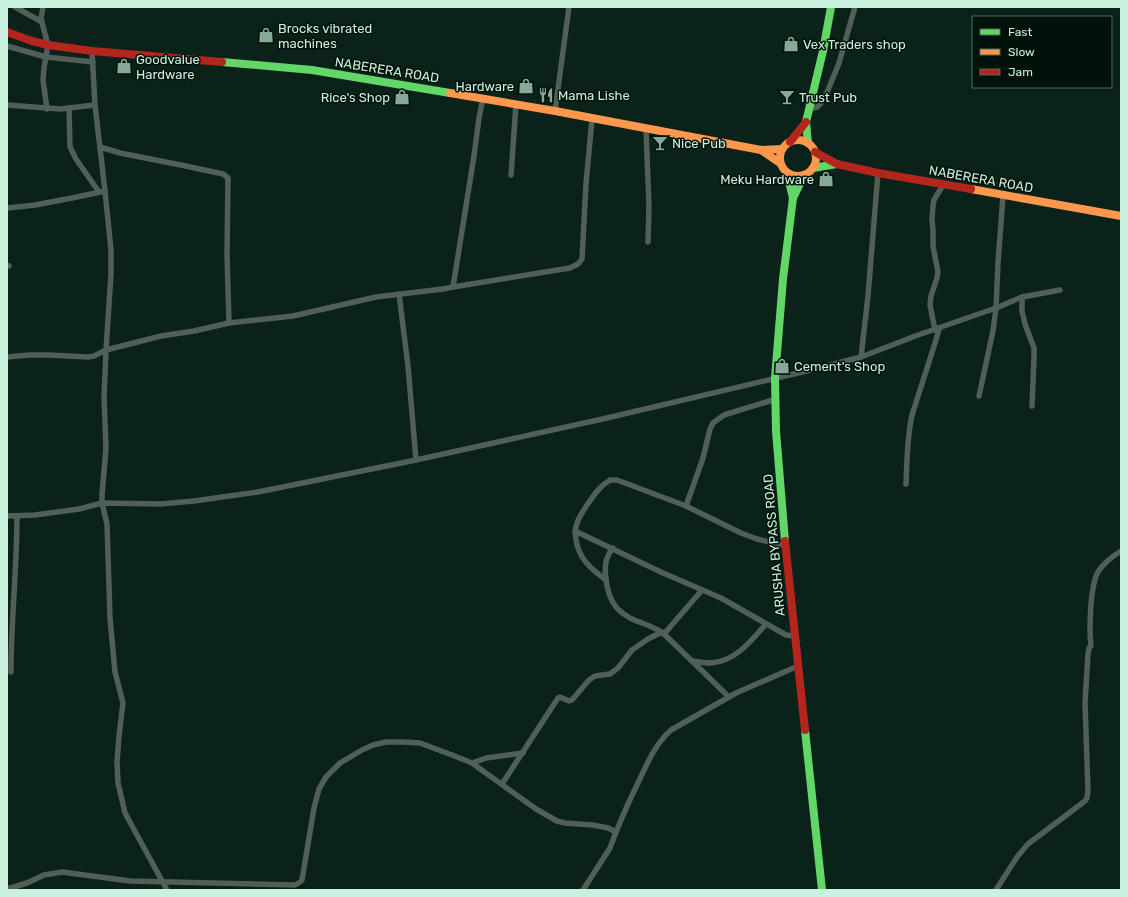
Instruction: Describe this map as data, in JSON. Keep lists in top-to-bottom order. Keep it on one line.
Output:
{"streets":{"street":["NABERERA ROAD","ARUSHA BYPASS ROAD"]},"crossings":[["NABERERA ROAD","ARUSHA BYPASS ROAD"]],"places":{"shop":["Brocks vibrated machines","Vex Traders shop","Goodvalue Hardware","Hardware","Rice's Shop","Meku Hardware","Cement's Shop"],"restaurant":["Mama Lishe"],"bar":["Trust Pub","Nice Pub"]},"legend":["Fast","Slow","Jam"]}
